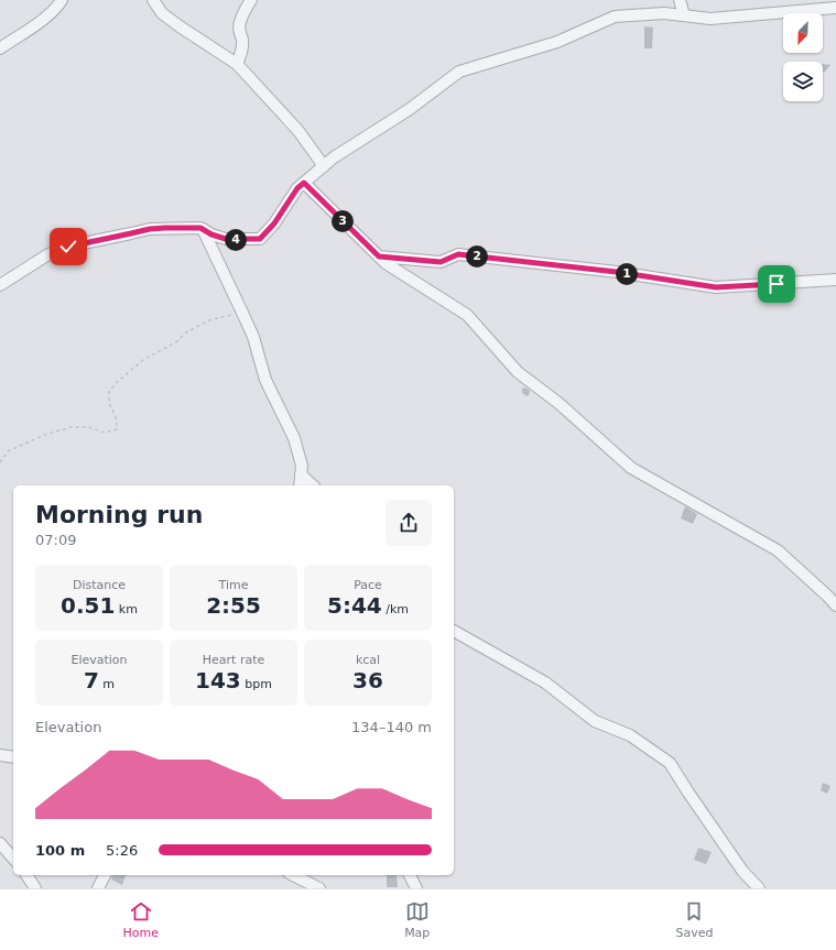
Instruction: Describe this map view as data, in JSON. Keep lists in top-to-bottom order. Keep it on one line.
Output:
{"north":"bottom left","page":{"pins":["3","4","2","1"],"heading":["Morning run","07:09"],"stats":[["Distance","0.51 km"],["Time","2:55"],["Pace","5:44 /km"],["Elevation","7 m"],["Heart rate","143 bpm"],["kcal","36"]],"chart":["Elevation","134–140 m"],"list":[{"name":"100 m","note":"5:26"}],"tabs":["Home","Map","Saved"]}}
